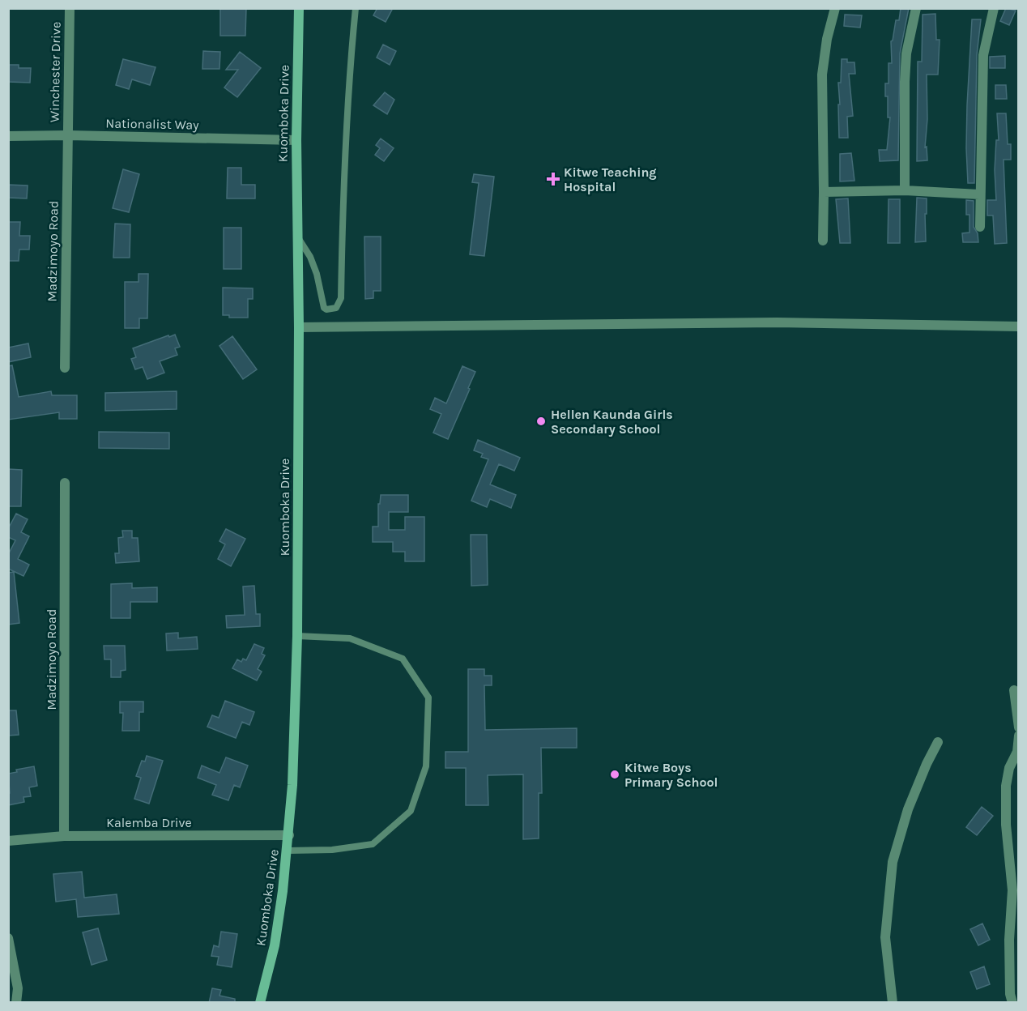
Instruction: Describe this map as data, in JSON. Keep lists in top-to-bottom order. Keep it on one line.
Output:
{"streets":{"main road":["Kuomboka Drive"],"street":["Winchester Drive","Nationalist Way","Madzimoyo Road","Kalemba Drive"]},"crossings":[["Winchester Drive","Nationalist Way"],["Winchester Drive","Madzimoyo Road"],["Kuomboka Drive","Nationalist Way"],["Kuomboka Drive","Kalemba Drive"],["Nationalist Way","Madzimoyo Road"],["Madzimoyo Road","Kalemba Drive"]],"places":{"health":["Kitwe Teaching Hospital"],"other":["Hellen Kaunda Girls Secondary School","Kitwe Boys Primary School"]}}
